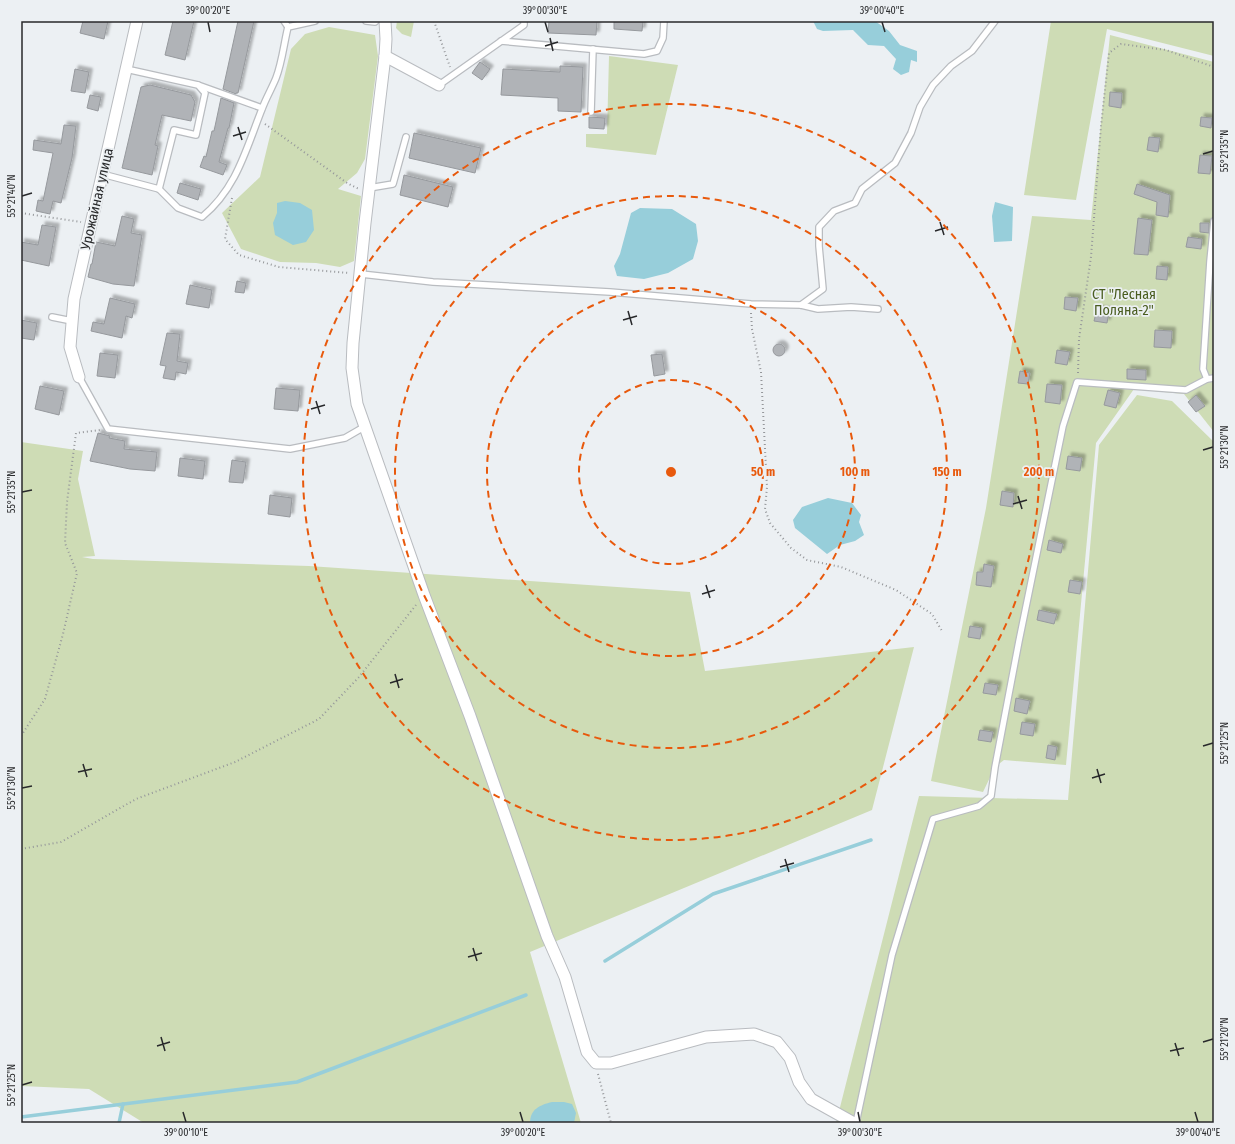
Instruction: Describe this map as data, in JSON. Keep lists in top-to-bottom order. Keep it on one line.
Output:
{"streets":{"street":["Урожайная улица"]},"parks":["СТ \"Лесная Поляна-2\""],"coordinates":["39°00'20\"E","39°00'30\"E","39°00'40\"E","55°21'35\"N","55°21'40\"N","55°21'30\"N","55°21'25\"N","55°21'20\"N","39°00'10\"E"],"rings":["50 m","100 m","150 m","200 m"]}
